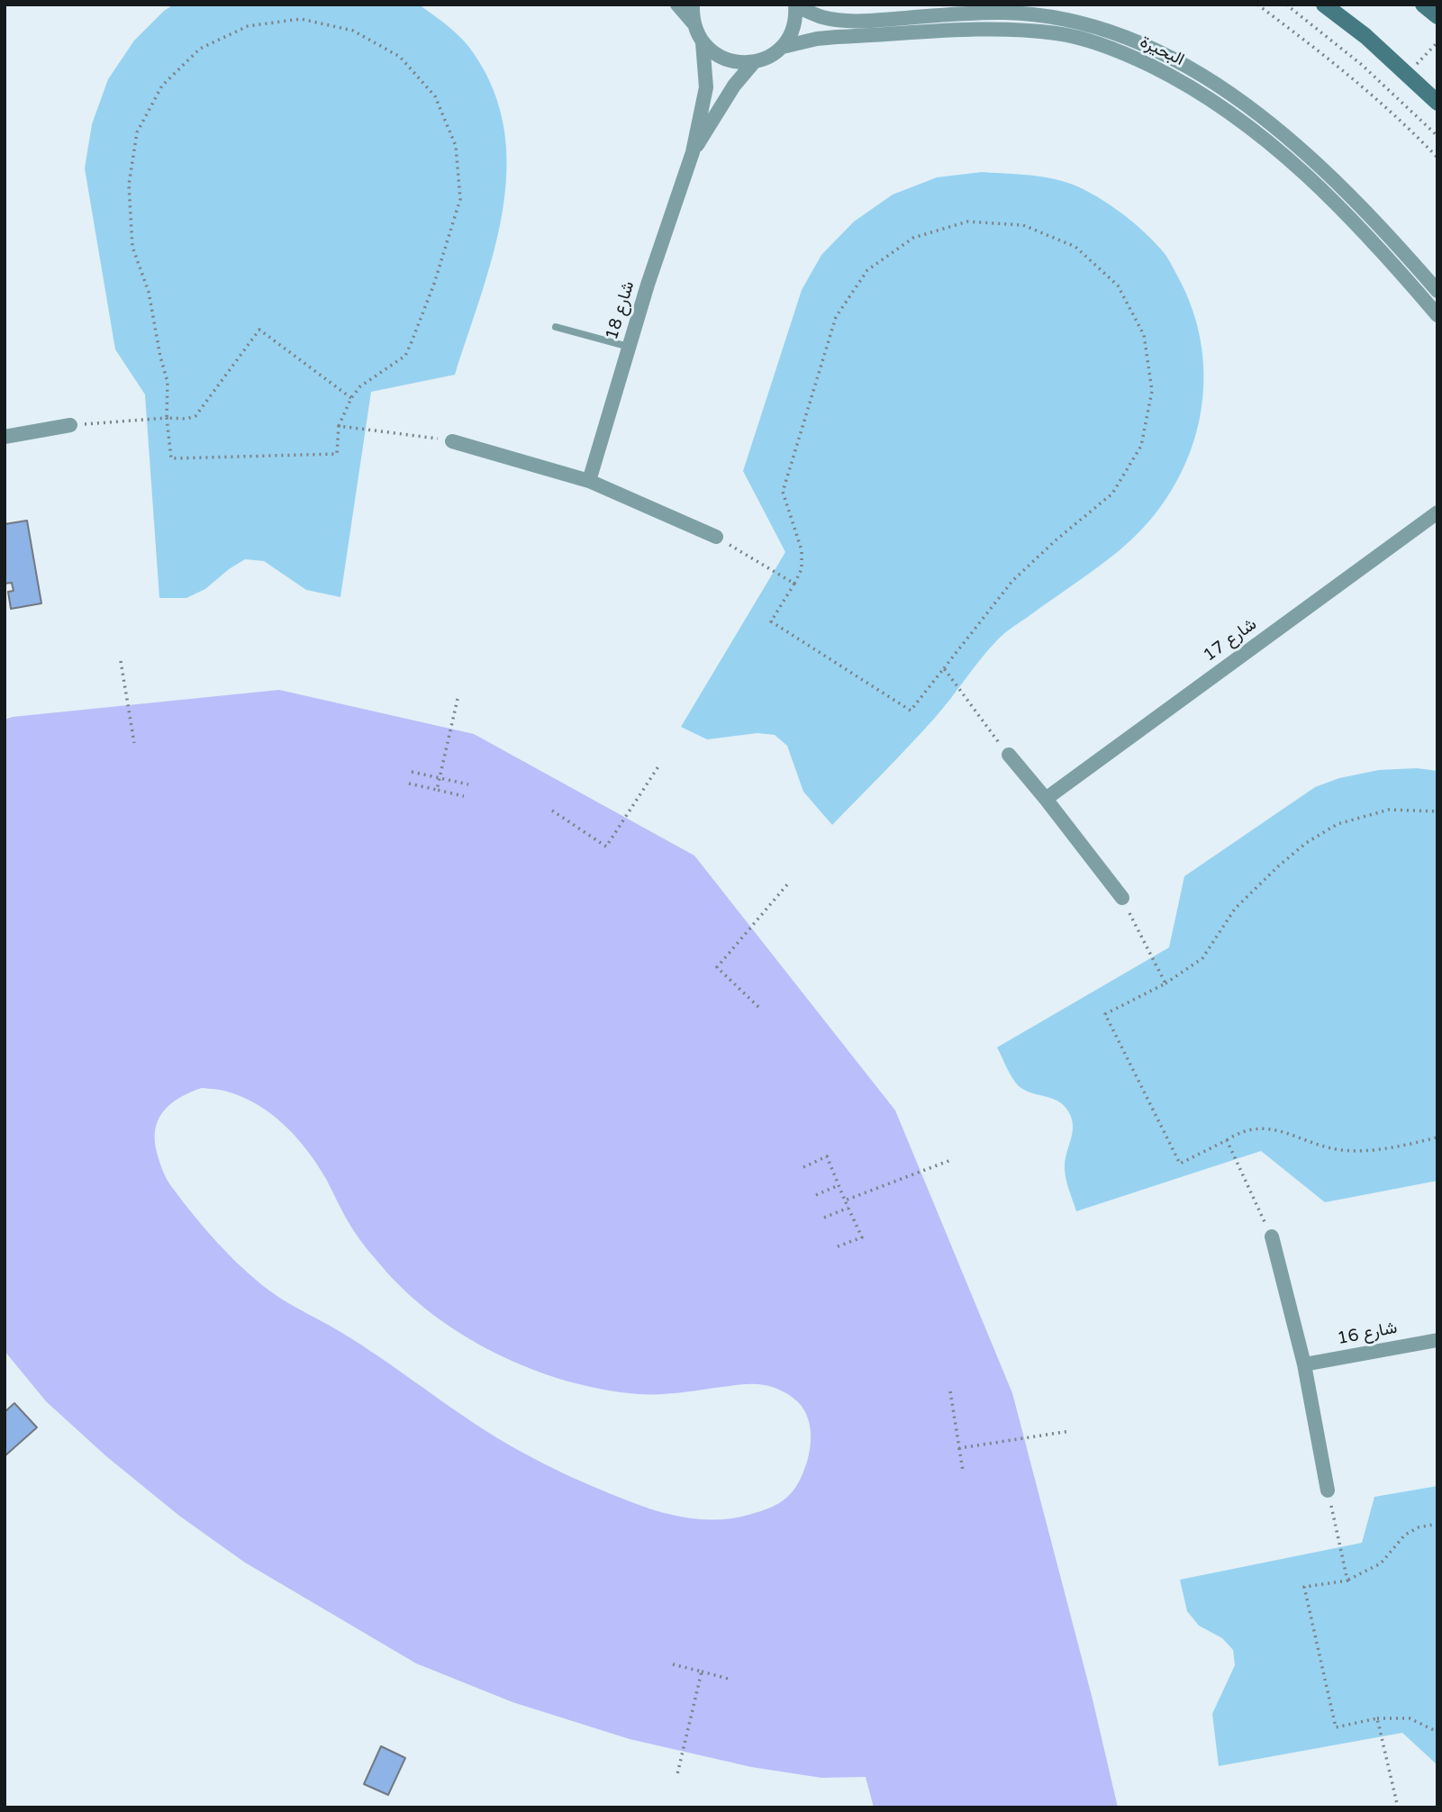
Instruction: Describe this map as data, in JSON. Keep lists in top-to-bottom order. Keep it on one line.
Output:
{"streets":{"street":["البحيرة","شارع 18","شارع 17","شارع 16"]},"crossings":[["البحيرة","شارع 18"]]}
